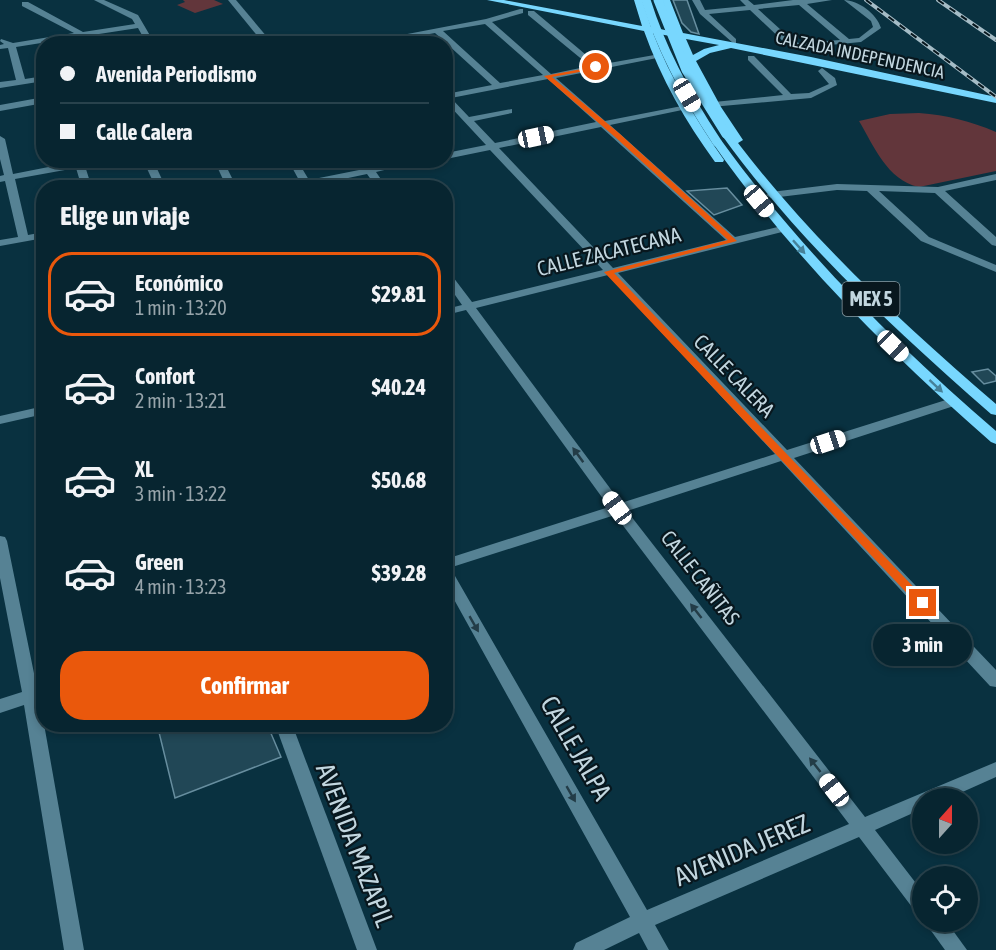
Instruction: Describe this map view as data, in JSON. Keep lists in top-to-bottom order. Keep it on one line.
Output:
{"streets":{"main road":["CALZADA INDEPENDENCIA","MEX 5"],"street":["CALLE ZACATECANA","CALLE CALERA","CALLE CAÑITAS","CALLE JALPA","AVENIDA MAZAPIL","AVENIDA JEREZ"]},"crossings":[["CALLE ZACATECANA","MEX 5"],["CALLE ZACATECANA","CALLE CALERA"],["CALLE ZACATECANA","CALLE CAÑITAS"],["CALLE CAÑITAS","AVENIDA JEREZ"],["CALLE JALPA","AVENIDA JEREZ"]],"one_way":["CALLE CAÑITAS","CALLE JALPA"],"north":"top","page":{"banner":["Avenida Periodismo","Calle Calera"],"heading":"Elige un viaje","list":[{"name":"Económico","note":"1 min · 13:20","value":"$29.81"},{"name":"Confort","note":"2 min · 13:21","value":"$40.24"},{"name":"XL","note":"3 min · 13:22","value":"$50.68"},{"name":"Green","note":"4 min · 13:23","value":"$39.28"}],"bubble":"3 min","buttons":"Confirmar"}}
